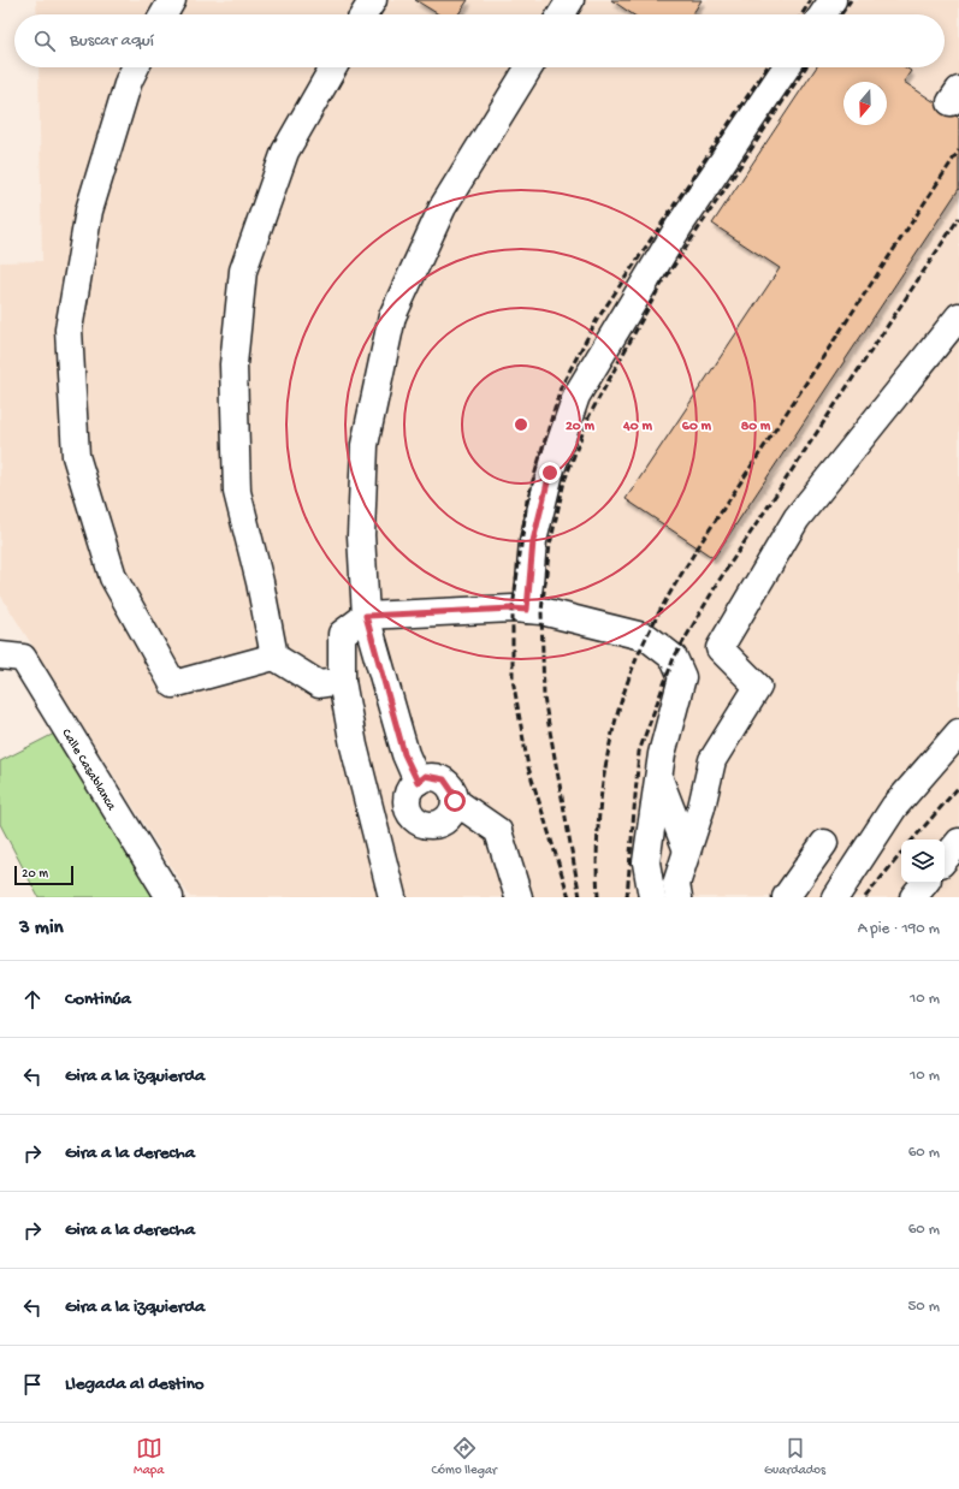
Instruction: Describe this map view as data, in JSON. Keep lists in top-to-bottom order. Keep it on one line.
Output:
{"streets":{"street":["Calle Casablanca"]},"scale_bar":"20 m","north":"bottom","page":{"search":"Buscar aquí","scale":"20 m","heading":["3 min","A pie · 190 m"],"list":[["Continúa","10 m"],["Gira a la izquierda","10 m"],["Gira a la derecha","60 m"],["Gira a la derecha","60 m"],["Gira a la izquierda","50 m"],"Llegada al destino"],"nav":["Mapa","Cómo llegar","Guardados"]},"rings":["20 m","40 m","60 m","80 m"]}
